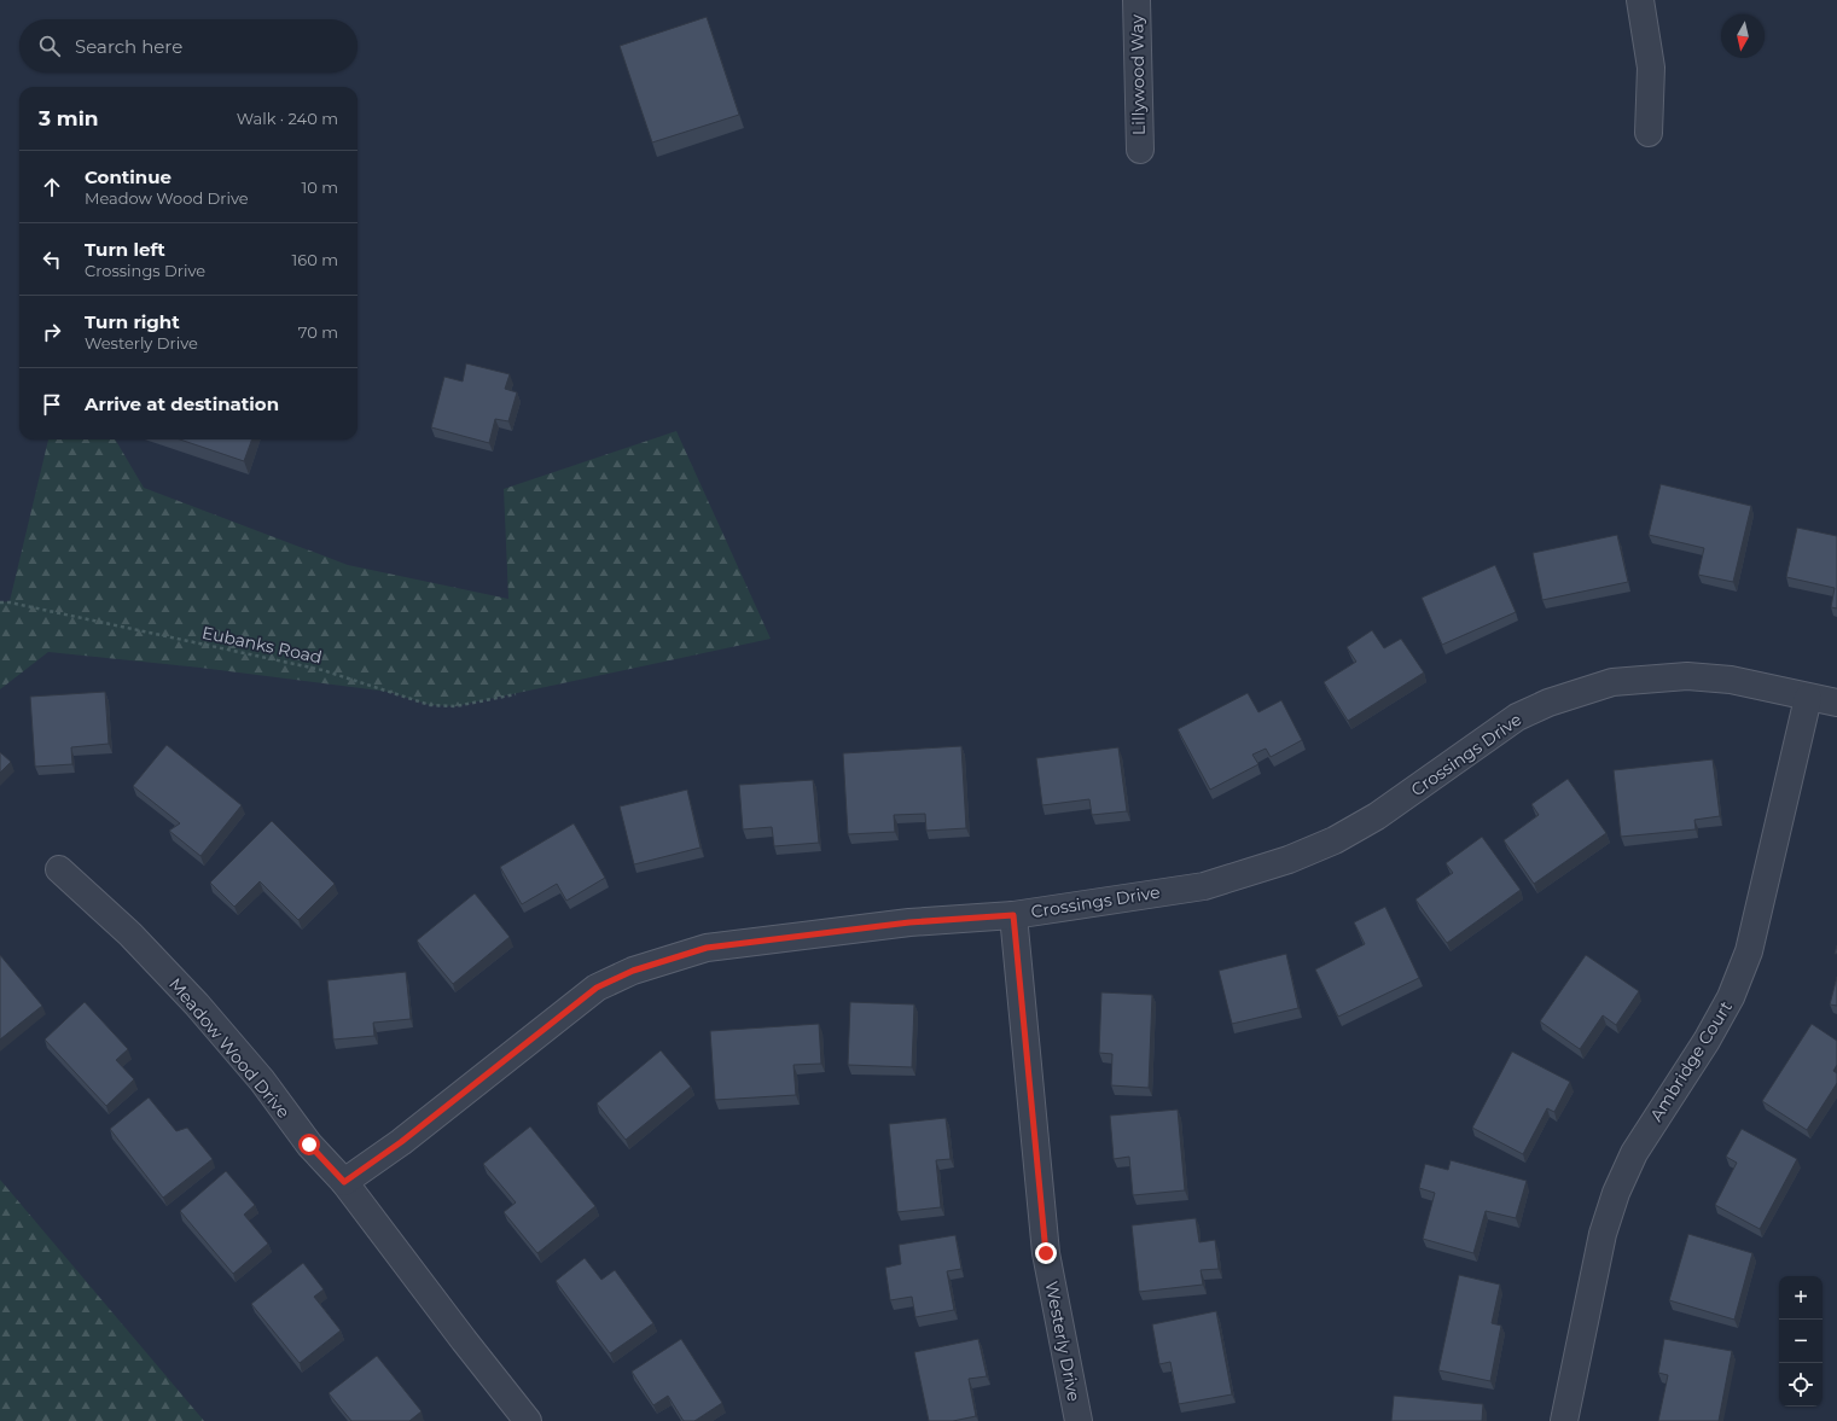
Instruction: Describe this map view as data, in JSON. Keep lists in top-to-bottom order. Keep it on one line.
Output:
{"streets":{"street":["Lillywood Way","Crossings Drive","Meadow Wood Drive","Ambridge Court","Westerly Drive"],"path":["Eubanks Road"]},"crossings":[["Crossings Drive","Meadow Wood Drive"],["Crossings Drive","Ambridge Court"],["Crossings Drive","Westerly Drive"]],"north":"bottom","page":{"search":"Search here","heading":["3 min","Walk · 240 m"],"list":[["Continue","Meadow Wood Drive","10 m"],["Turn left","Crossings Drive","160 m"],["Turn right","Westerly Drive","70 m"],"Arrive at destination"],"map_buttons":["+","−"]}}
